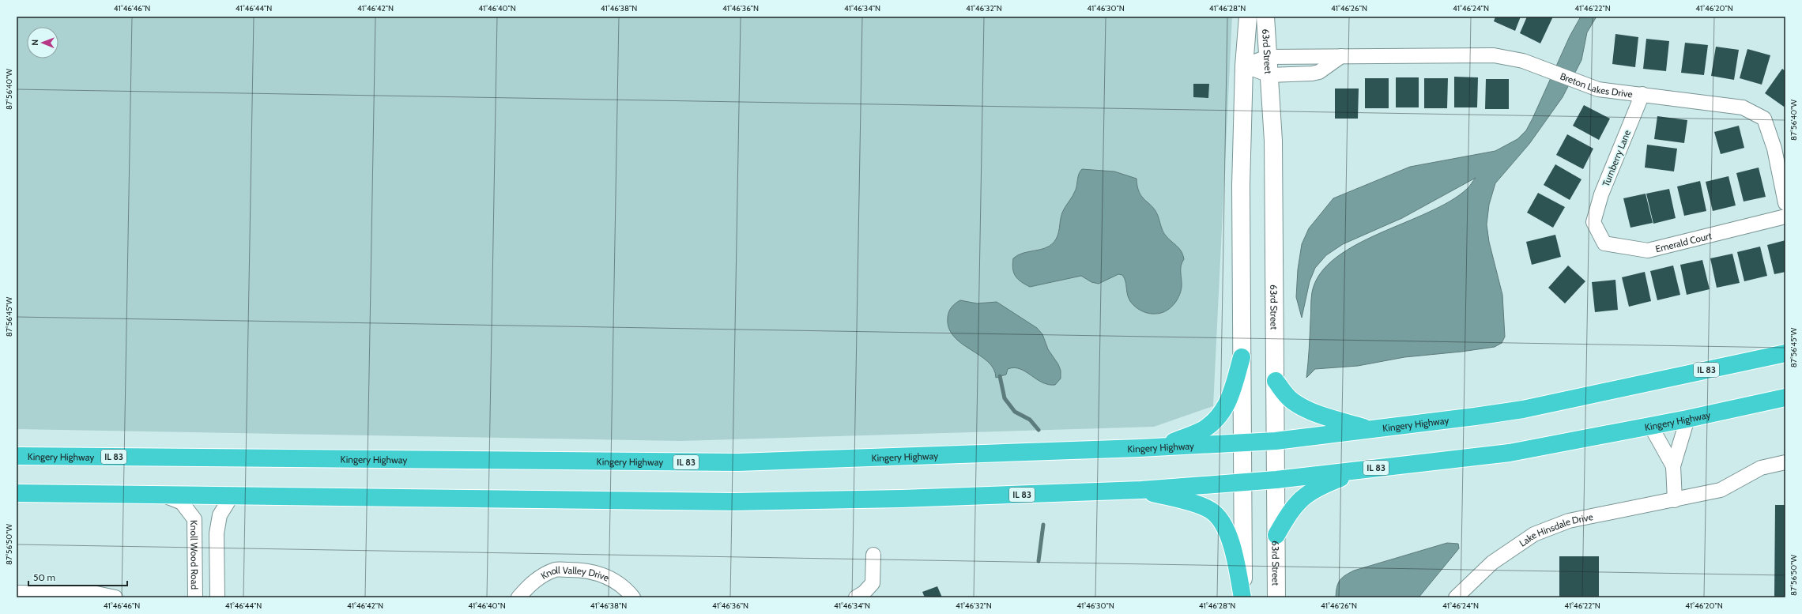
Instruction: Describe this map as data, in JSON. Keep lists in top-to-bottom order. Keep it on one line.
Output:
{"streets":{"highway":["IL 83","Kingery Highway"],"street":["63rd Street","Breton Lakes Drive","Turnberry Lane","Emerald Court","Lake Hinsdale Drive","Knoll Wood Road","Knoll Valley Drive"]},"crossings":[["63rd Street","Breton Lakes Drive"],["63rd Street","Kingery Highway"],["Breton Lakes Drive","Turnberry Lane"],["Turnberry Lane","Emerald Court"],["Kingery Highway","Knoll Wood Road"]],"scale_bar":"50 m","north":"left","coordinates":["41°46'46\"N","41°46'44\"N","41°46'42\"N","41°46'40\"N","41°46'38\"N","41°46'36\"N","41°46'34\"N","41°46'32\"N","41°46'30\"N","41°46'28\"N","41°46'26\"N","41°46'24\"N","41°46'22\"N","41°46'20\"N","87°56'40\"W","87°56'45\"W","87°56'50\"W"]}
